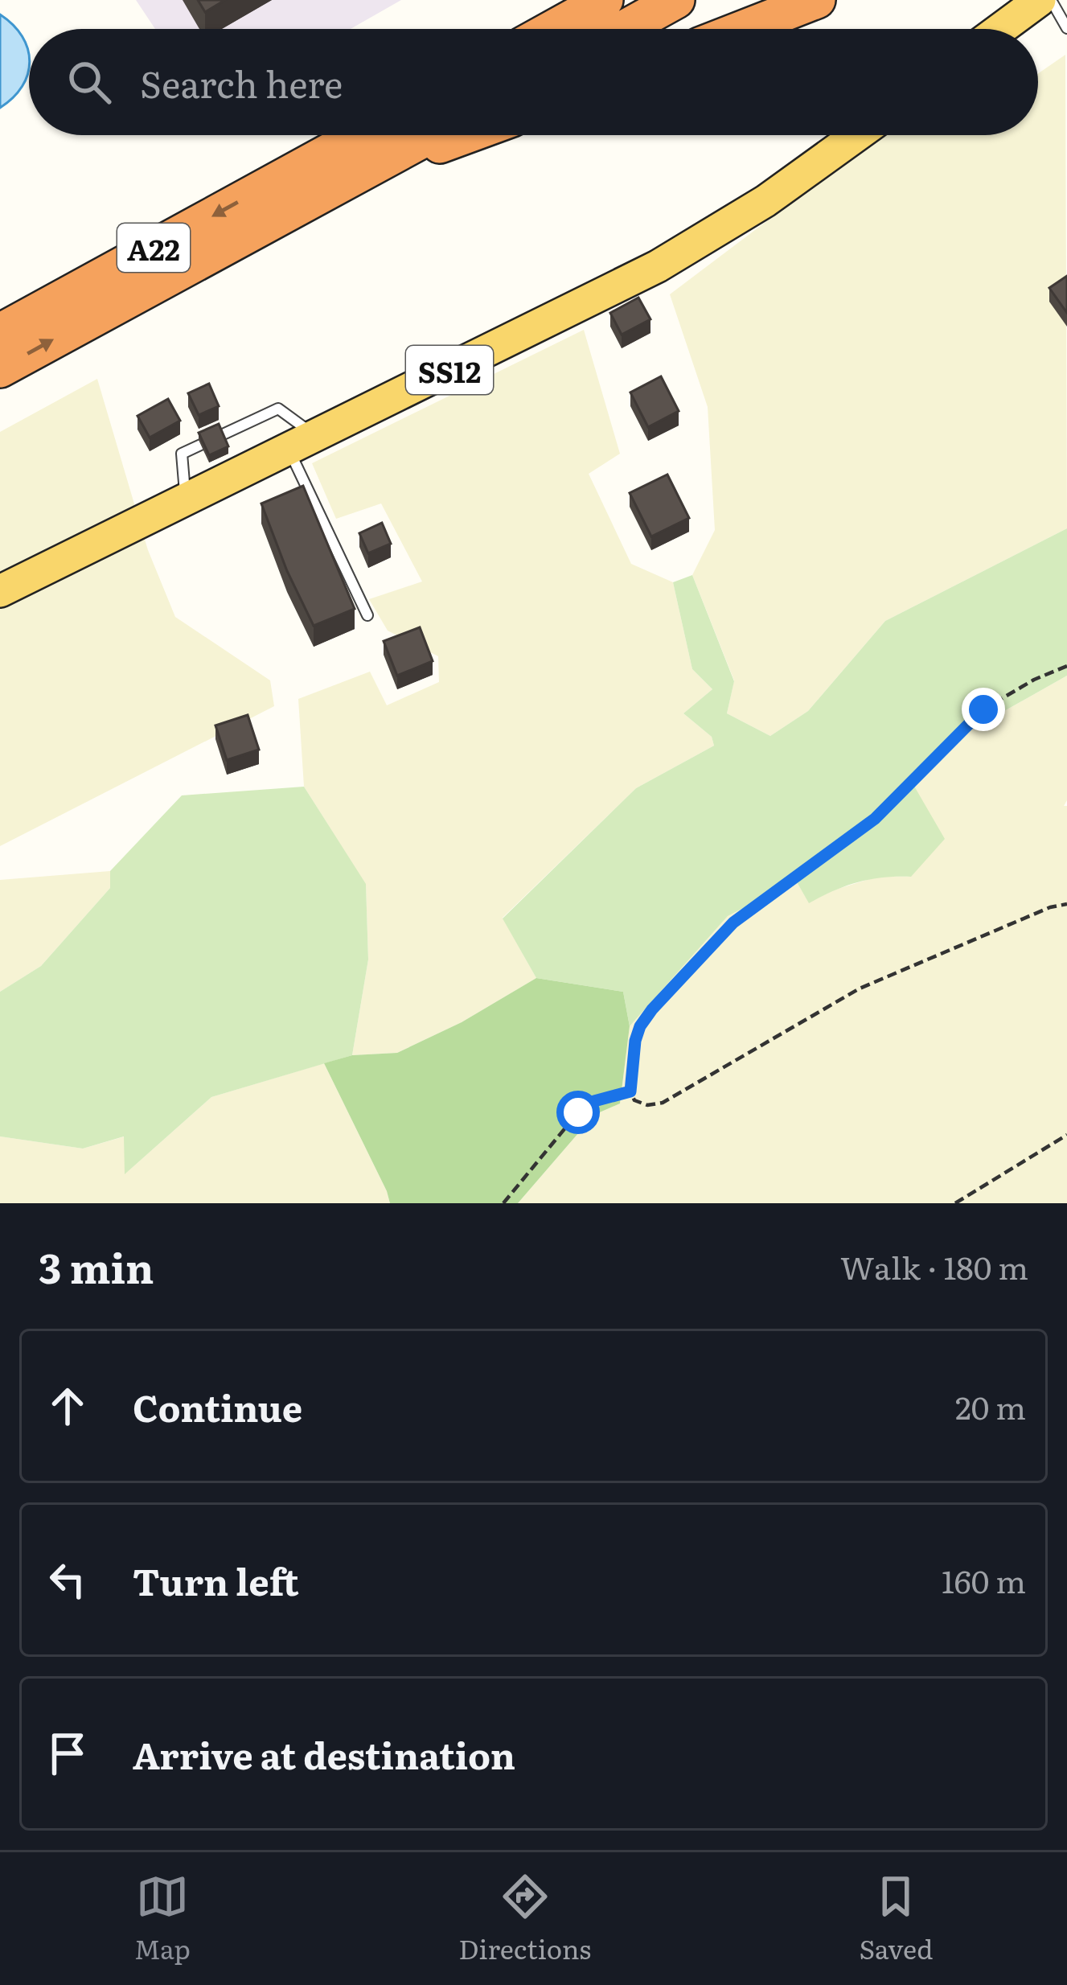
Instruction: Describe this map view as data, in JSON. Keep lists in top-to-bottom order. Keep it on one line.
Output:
{"streets":{"highway":["A22"],"main road":["SS12"]},"page":{"search":"Search here","heading":["3 min","Walk · 180 m"],"list":[["Continue","20 m"],["Turn left","160 m"],"Arrive at destination"],"nav":["Map","Directions","Saved"]}}
